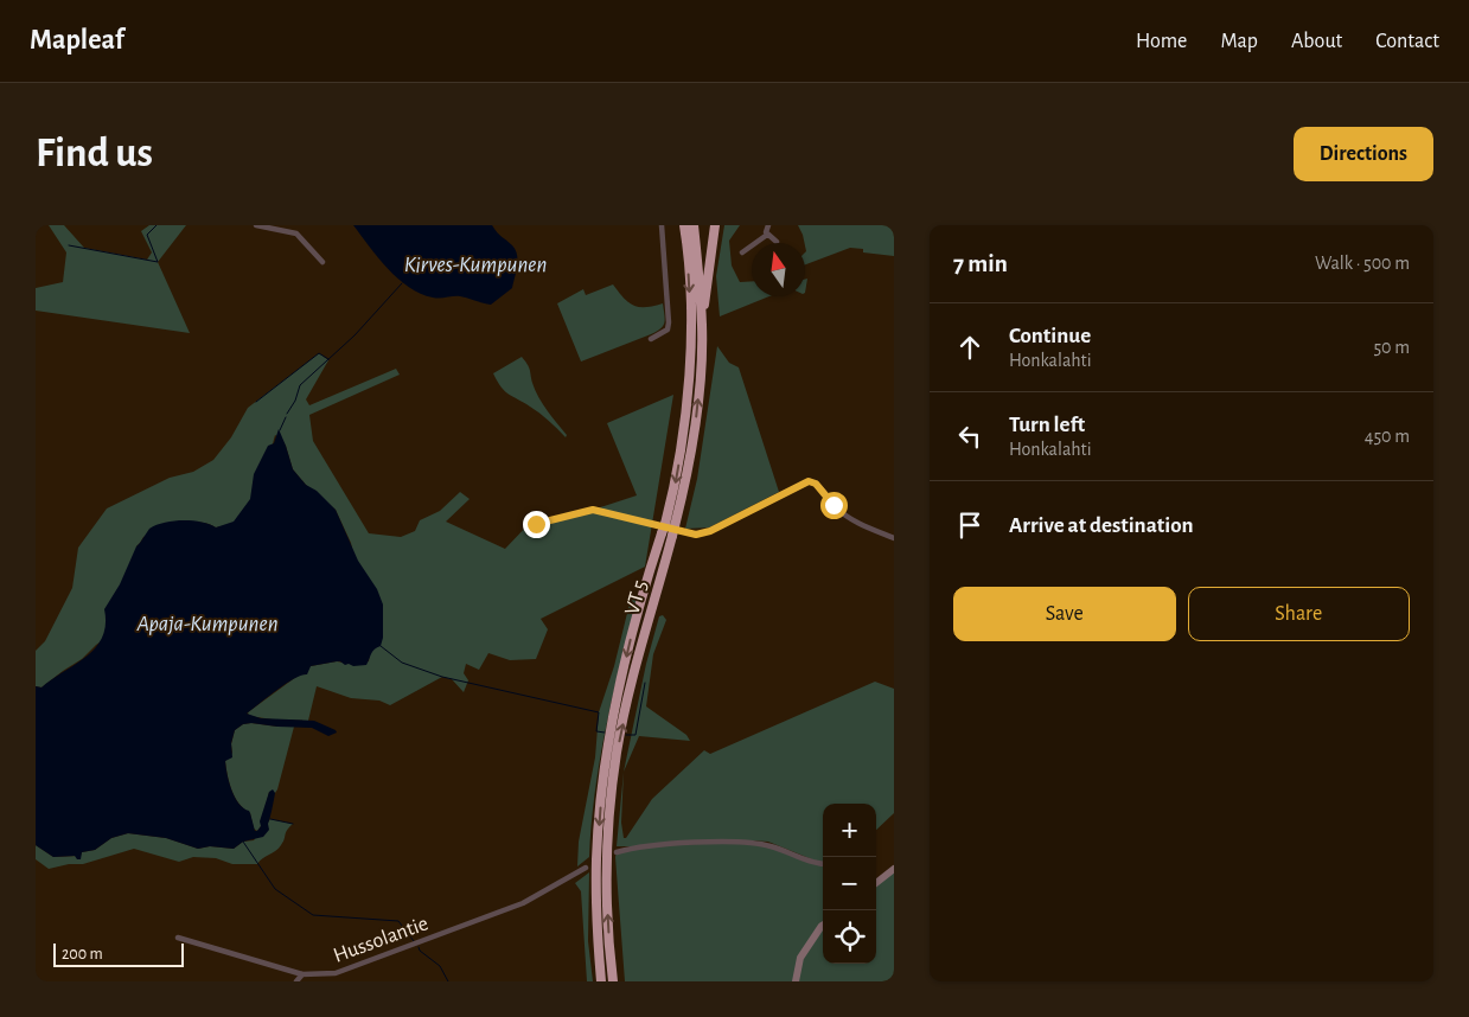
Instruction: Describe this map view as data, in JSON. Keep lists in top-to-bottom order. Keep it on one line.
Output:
{"streets":{"highway":["VT 5"],"street":["Hussolantie"]},"water":["Kirves-Kumpunen","Apaja-Kumpunen"],"scale_bar":"200 m","north":"top","page":{"header":"Mapleaf","nav":["Home","Map","About","Contact"],"buttons":["Directions",["Save","Share"]],"title":"Find us","heading":["7 min","Walk · 500 m"],"list":[["Continue","Honkalahti","50 m"],["Turn left","Honkalahti","450 m"],"Arrive at destination"],"map_buttons":["+","−"],"scale":"200 m"}}
